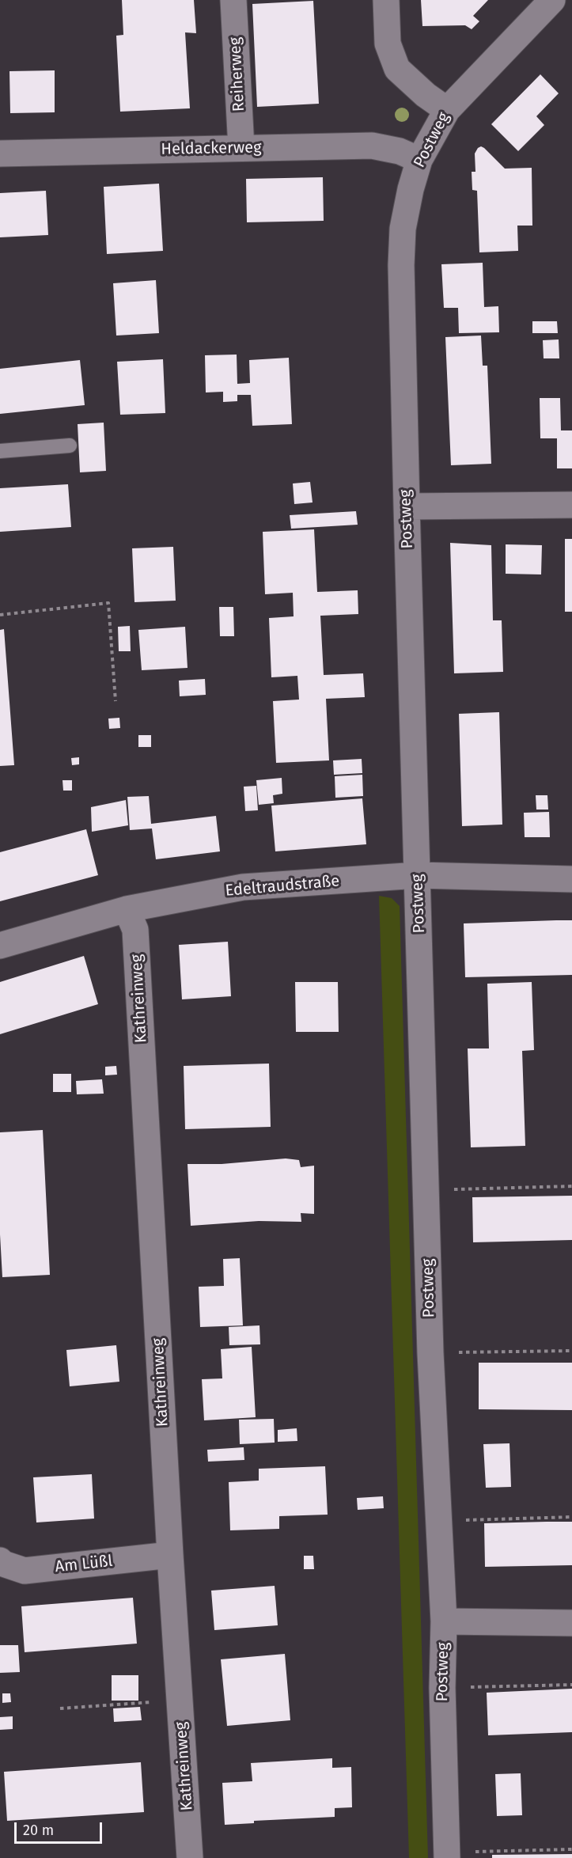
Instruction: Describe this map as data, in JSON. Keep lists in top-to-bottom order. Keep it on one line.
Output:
{"streets":{"street":["Reiherweg","Postweg","Heldackerweg","Edeltraudstraße","Kathreinweg","Am Lüßl"]},"crossings":[["Reiherweg","Heldackerweg"],["Postweg","Heldackerweg"],["Postweg","Edeltraudstraße"],["Edeltraudstraße","Kathreinweg"],["Kathreinweg","Am Lüßl"]],"scale_bar":"20 m"}
